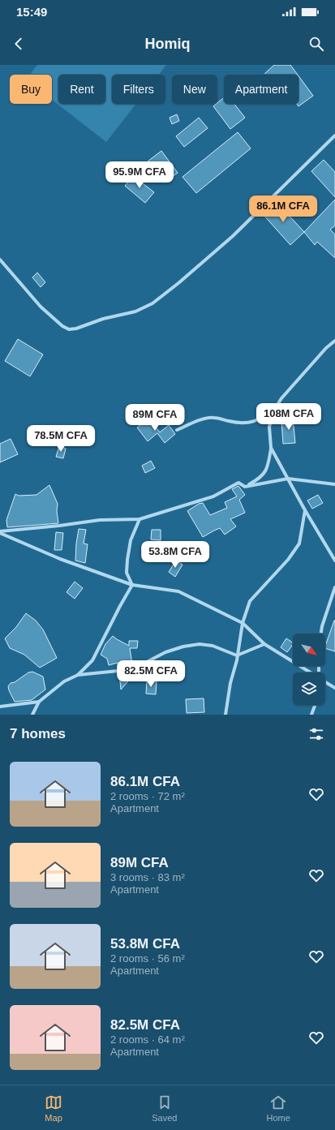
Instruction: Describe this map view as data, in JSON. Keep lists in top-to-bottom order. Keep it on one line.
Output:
{"north":"bottom right","page":{"status":"15:49","header":"Homiq","chip":["Buy","Rent","Filters","New","Apartment"],"price":["95.9M CFA","86.1M CFA","108M CFA","89M CFA","78.5M CFA","53.8M CFA","82.5M CFA"],"heading":"7 homes","list":[{"name":"86.1M CFA","note":"2 rooms · 72 m² · Apartment"},{"name":"89M CFA","note":"3 rooms · 83 m² · Apartment"},{"name":"53.8M CFA","note":"2 rooms · 56 m² · Apartment"},{"name":"82.5M CFA","note":"2 rooms · 64 m² · Apartment"}],"tabs":["Map","Saved","Home"]}}
